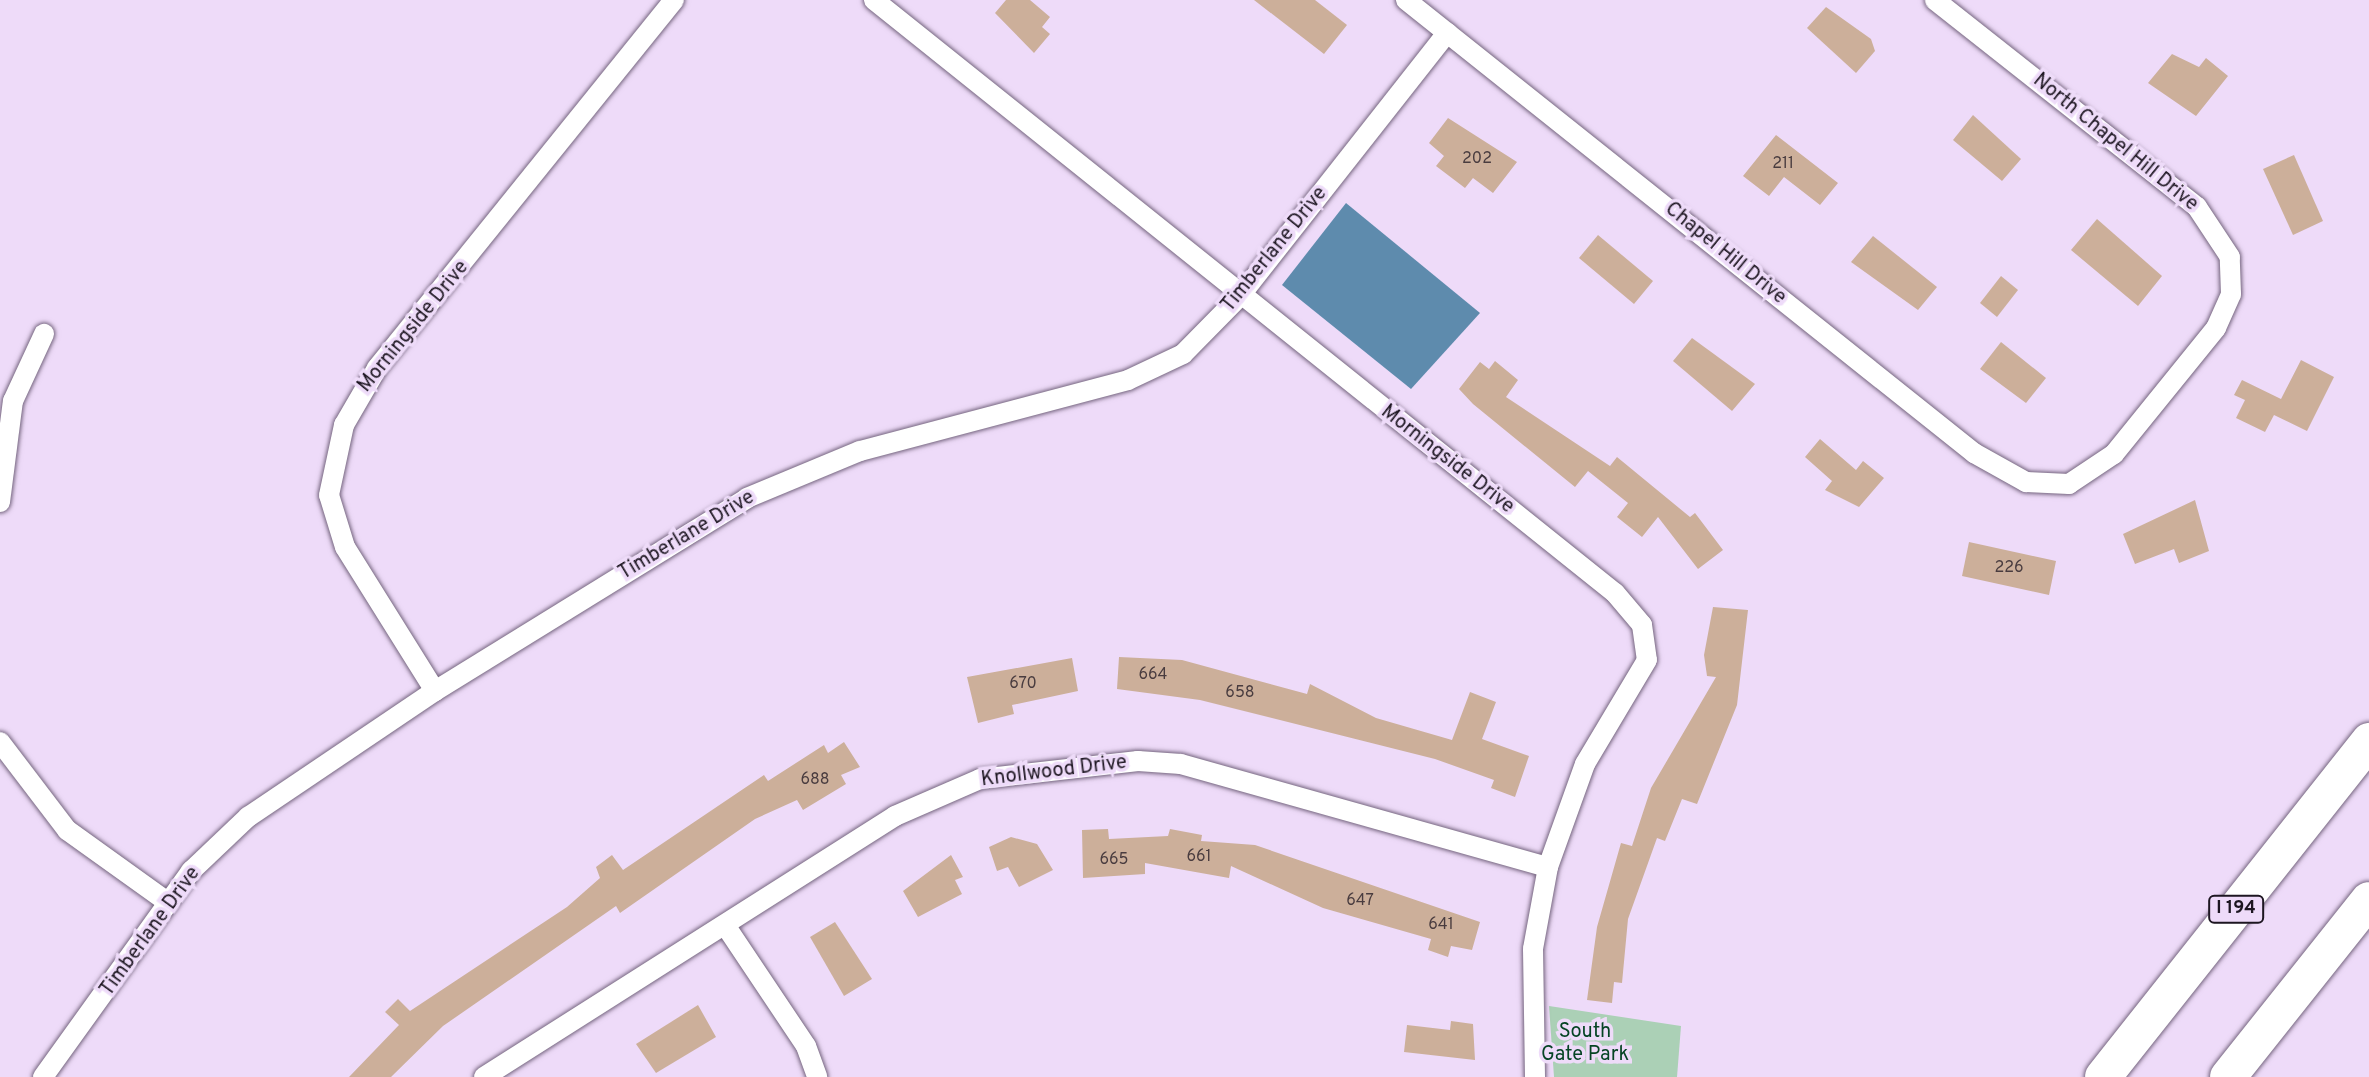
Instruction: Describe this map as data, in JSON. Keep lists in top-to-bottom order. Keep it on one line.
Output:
{"streets":{"highway":["I 194"],"street":["North Chapel Hill Drive","Timberlane Drive","Chapel Hill Drive","Morningside Drive","Knollwood Drive"]},"crossings":[["North Chapel Hill Drive","Chapel Hill Drive"],["Timberlane Drive","Chapel Hill Drive"],["Timberlane Drive","Morningside Drive"],["Morningside Drive","Knollwood Drive"]],"parks":["South Gate Park"],"house_numbers":["202","211","226","664","670","658","688","661","665","647","641"]}
